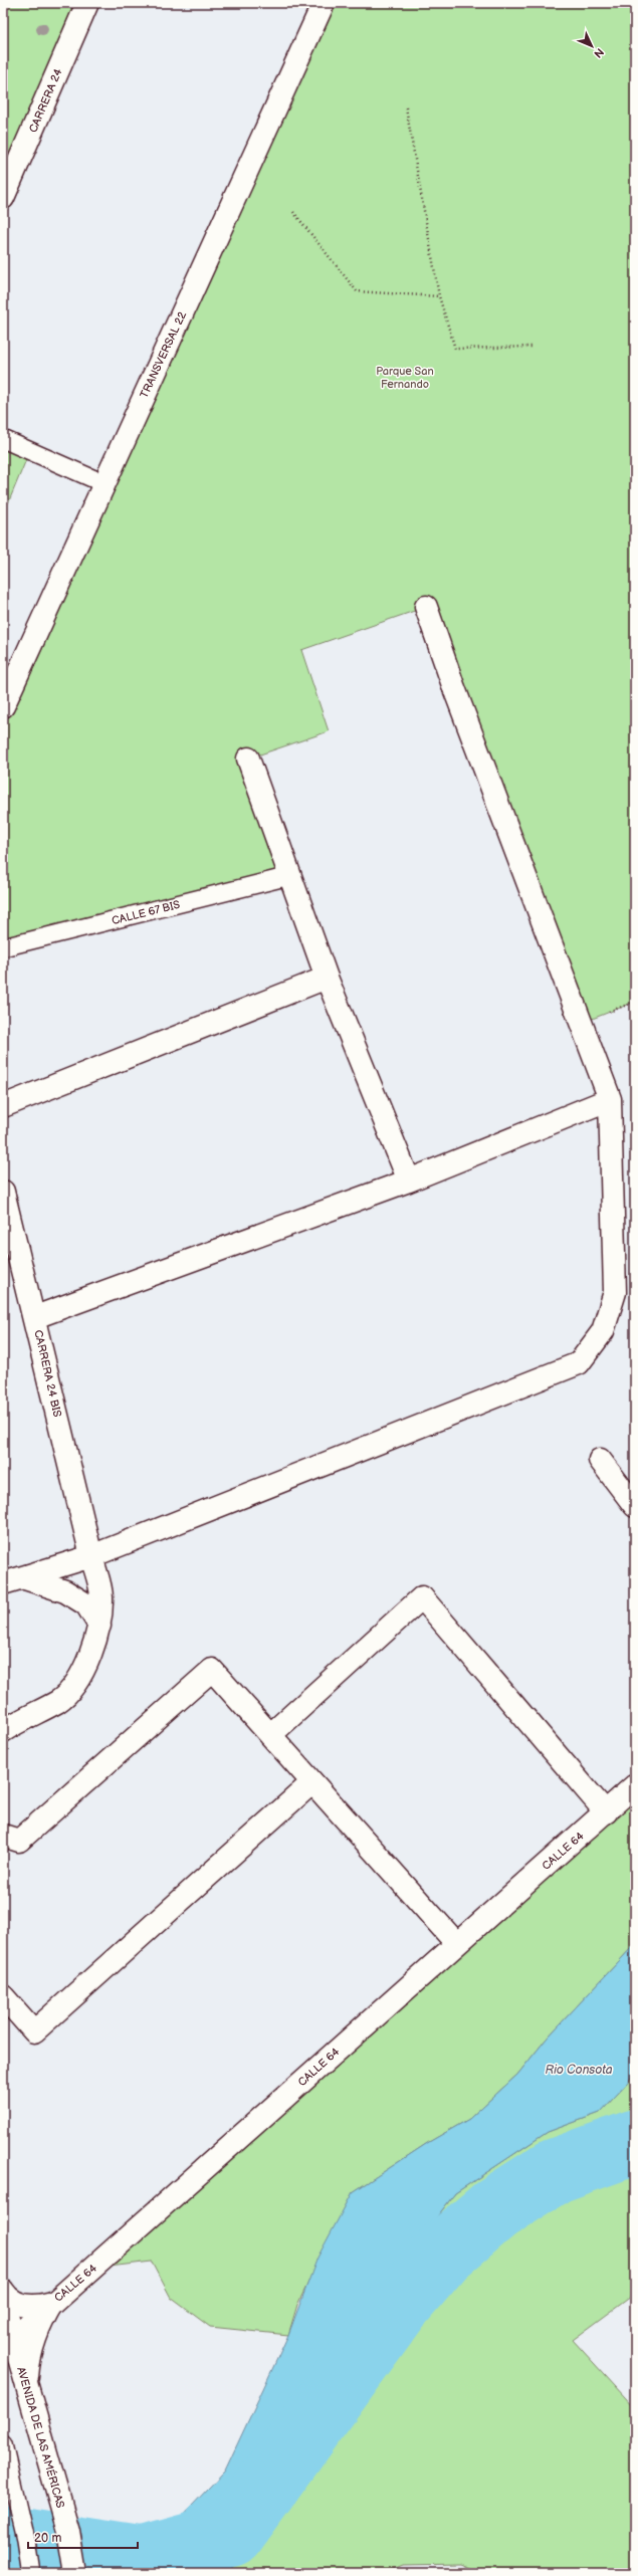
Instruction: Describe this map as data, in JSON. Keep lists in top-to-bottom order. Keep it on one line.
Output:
{"streets":{"street":["CARRERA 24","TRANSVERSAL 22","CARRERA 24 BIS","CALLE 64","AVENIDA DE LAS AMÉRICAS"],"lane":["CALLE 67 BIS"]},"crossings":[["CALLE 64","AVENIDA DE LAS AMÉRICAS"]],"water":["Rio Consota"],"parks":["Parque San Fernando"],"scale_bar":"20 m","north":"bottom right"}
